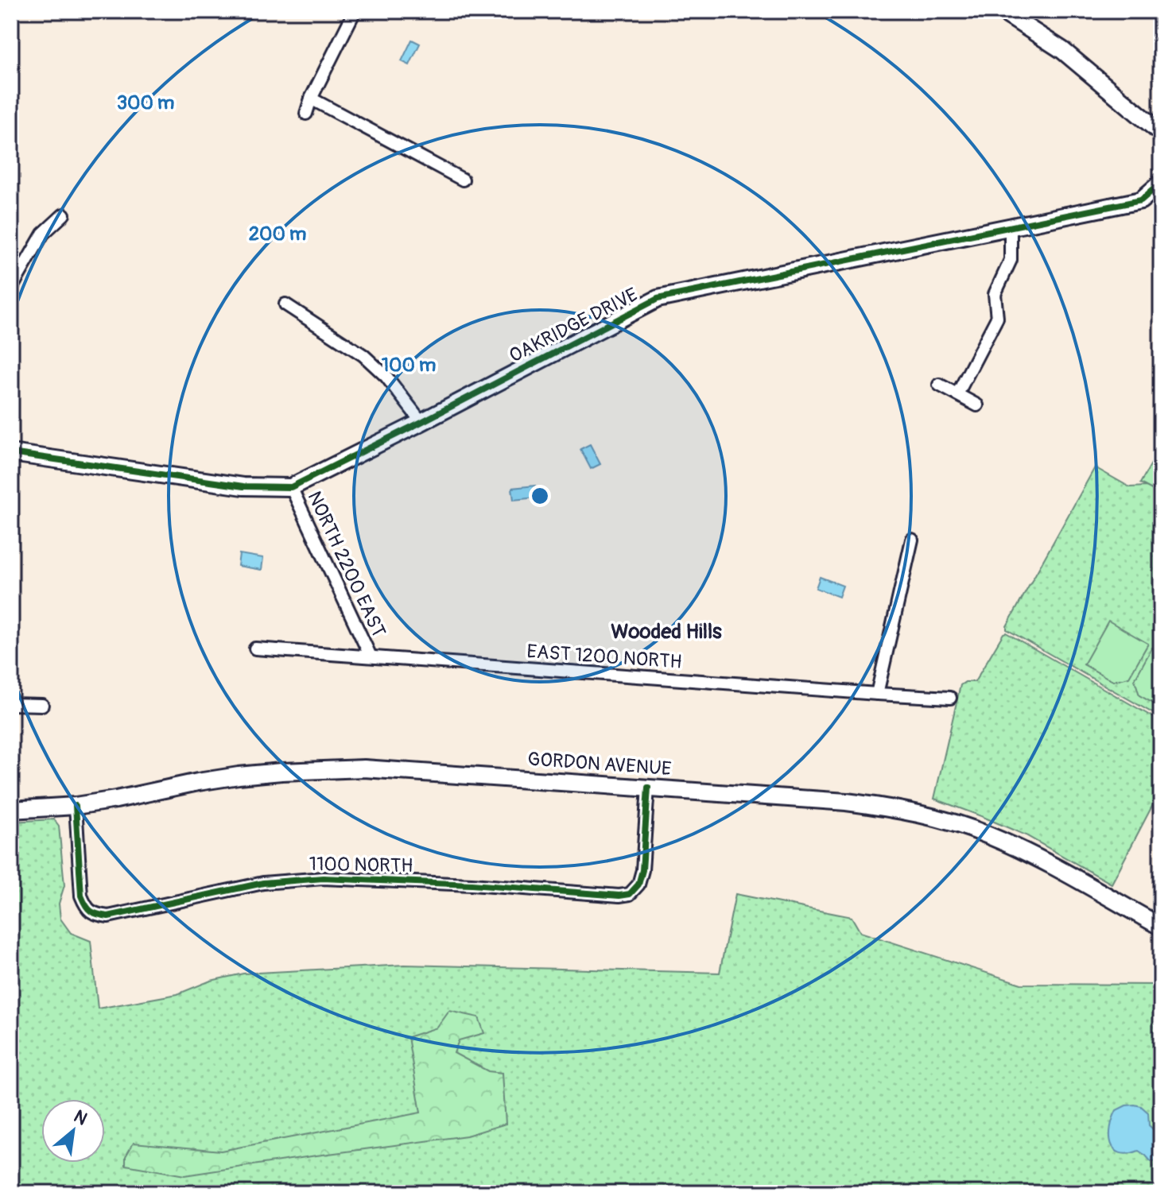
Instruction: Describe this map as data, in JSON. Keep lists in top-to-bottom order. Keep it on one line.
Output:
{"streets":{"street":["OAKRIDGE DRIVE","NORTH 2200 EAST","EAST 1200 NORTH","GORDON AVENUE","1100 NORTH"]},"crossings":[["OAKRIDGE DRIVE","NORTH 2200 EAST"],["NORTH 2200 EAST","EAST 1200 NORTH"],["GORDON AVENUE","1100 NORTH"]],"districts":["Wooded Hills"],"north":"top right","rings":["300 m","200 m","100 m"]}
